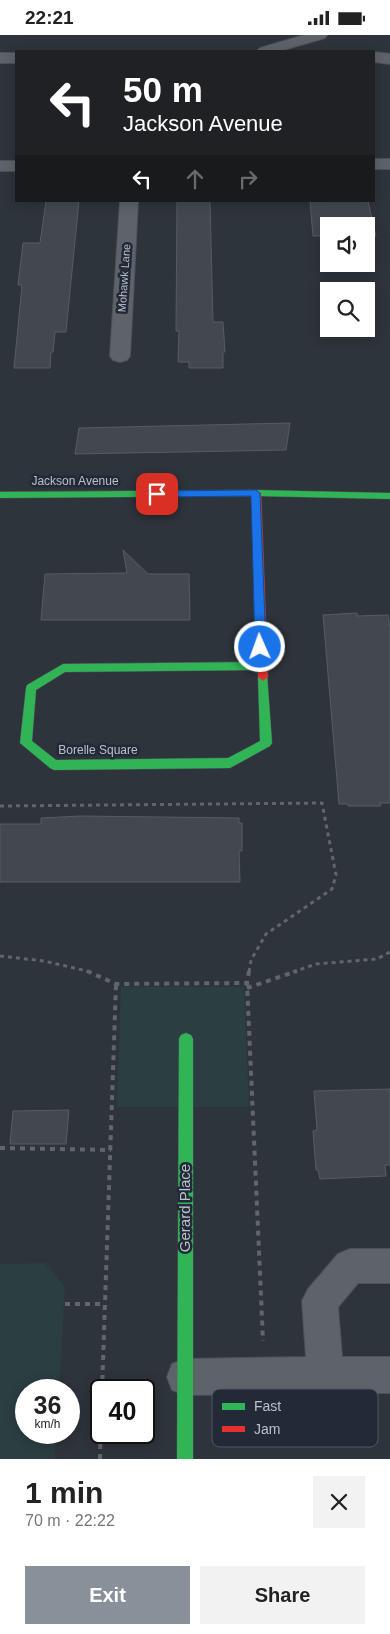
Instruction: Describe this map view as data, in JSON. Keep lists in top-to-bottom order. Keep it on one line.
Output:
{"streets":{"street":["Mohawk Lane","Jackson Avenue","Borelle Square","Gerard Place"]},"crossings":[["Jackson Avenue","Borelle Square"]],"legend":["Fast","Jam"],"page":{"status":"22:21","turn":["50 m","Jackson Avenue"],"speed":"36 km/h","limit":"40","heading":["1 min","70 m · 22:22"],"buttons":["Exit","Share"]}}
